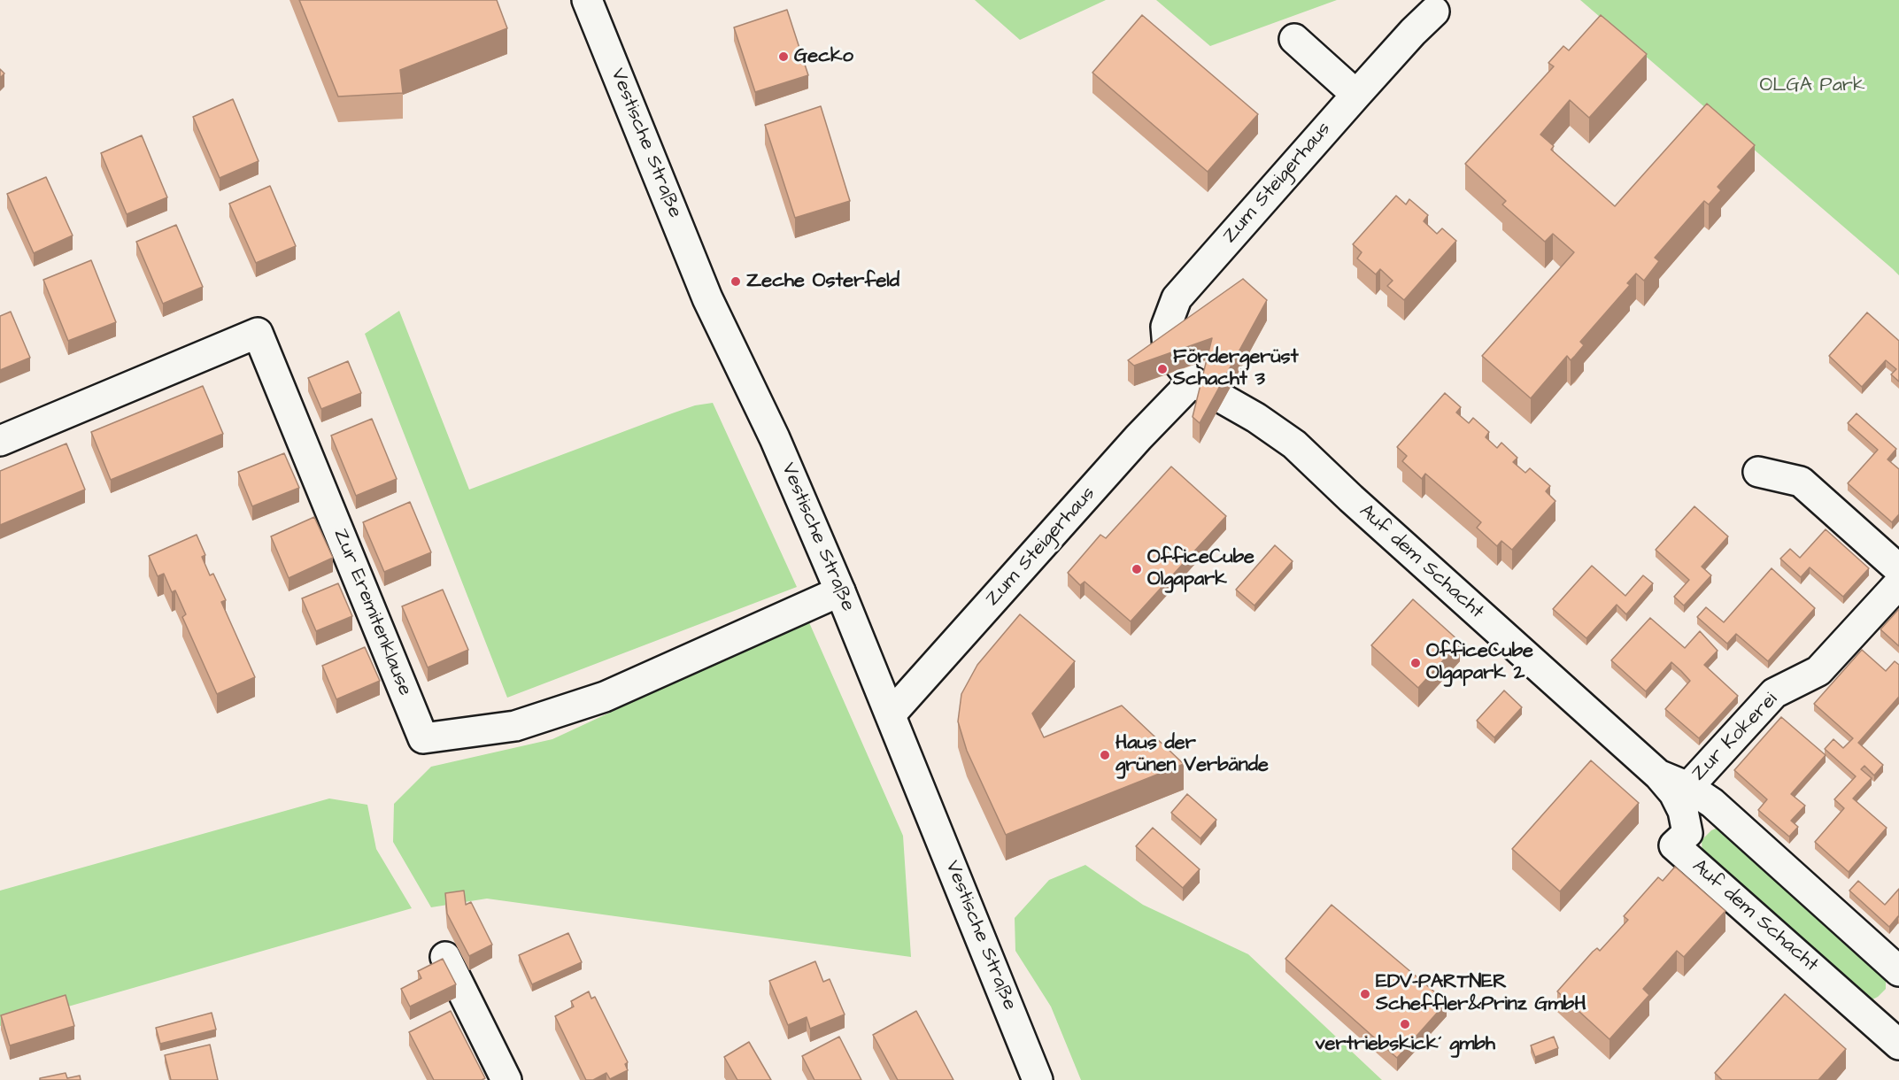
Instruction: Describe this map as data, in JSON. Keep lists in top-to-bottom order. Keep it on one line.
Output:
{"streets":{"street":["Vestische Straße","Zum Steigerhaus","Auf dem Schacht","Zur Eremitenklause","Zur Kokerei"]},"crossings":[["Vestische Straße","Zum Steigerhaus"],["Vestische Straße","Zur Eremitenklause"],["Zum Steigerhaus","Auf dem Schacht"],["Auf dem Schacht","Zur Kokerei"]],"parks":["OLGA Park"],"places":["Gecko","Zeche Osterfeld","Fördergerüst Schacht 3","OfficeCube Olgapark","OfficeCube Olgapark 2","Haus der grünen Verbände","EDV-PARTNER Scheffler&Prinz GmbH","vertriebskick´ gmbh"]}
